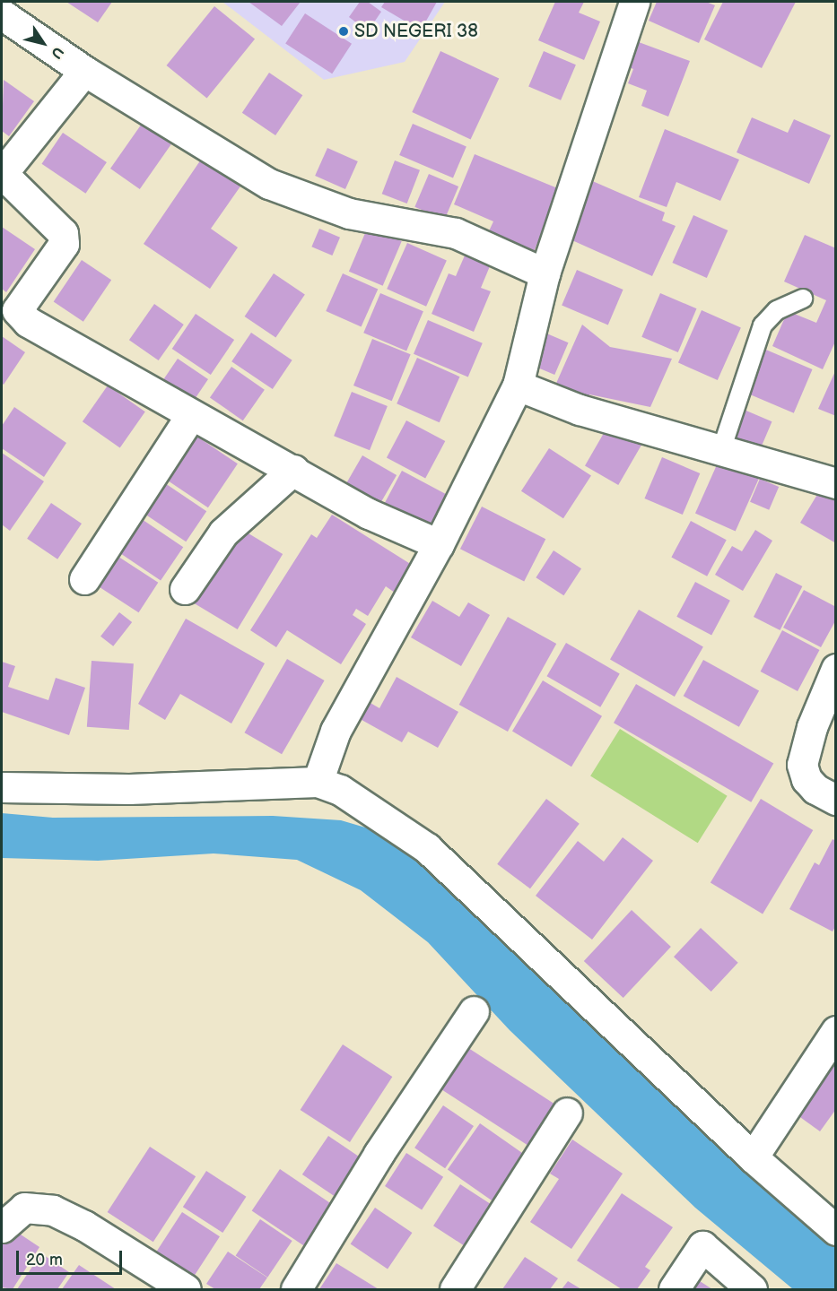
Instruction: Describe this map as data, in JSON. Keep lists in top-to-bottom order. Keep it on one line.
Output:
{"places":["SD NEGERI 38"],"scale_bar":"20 m","north":"bottom right"}
